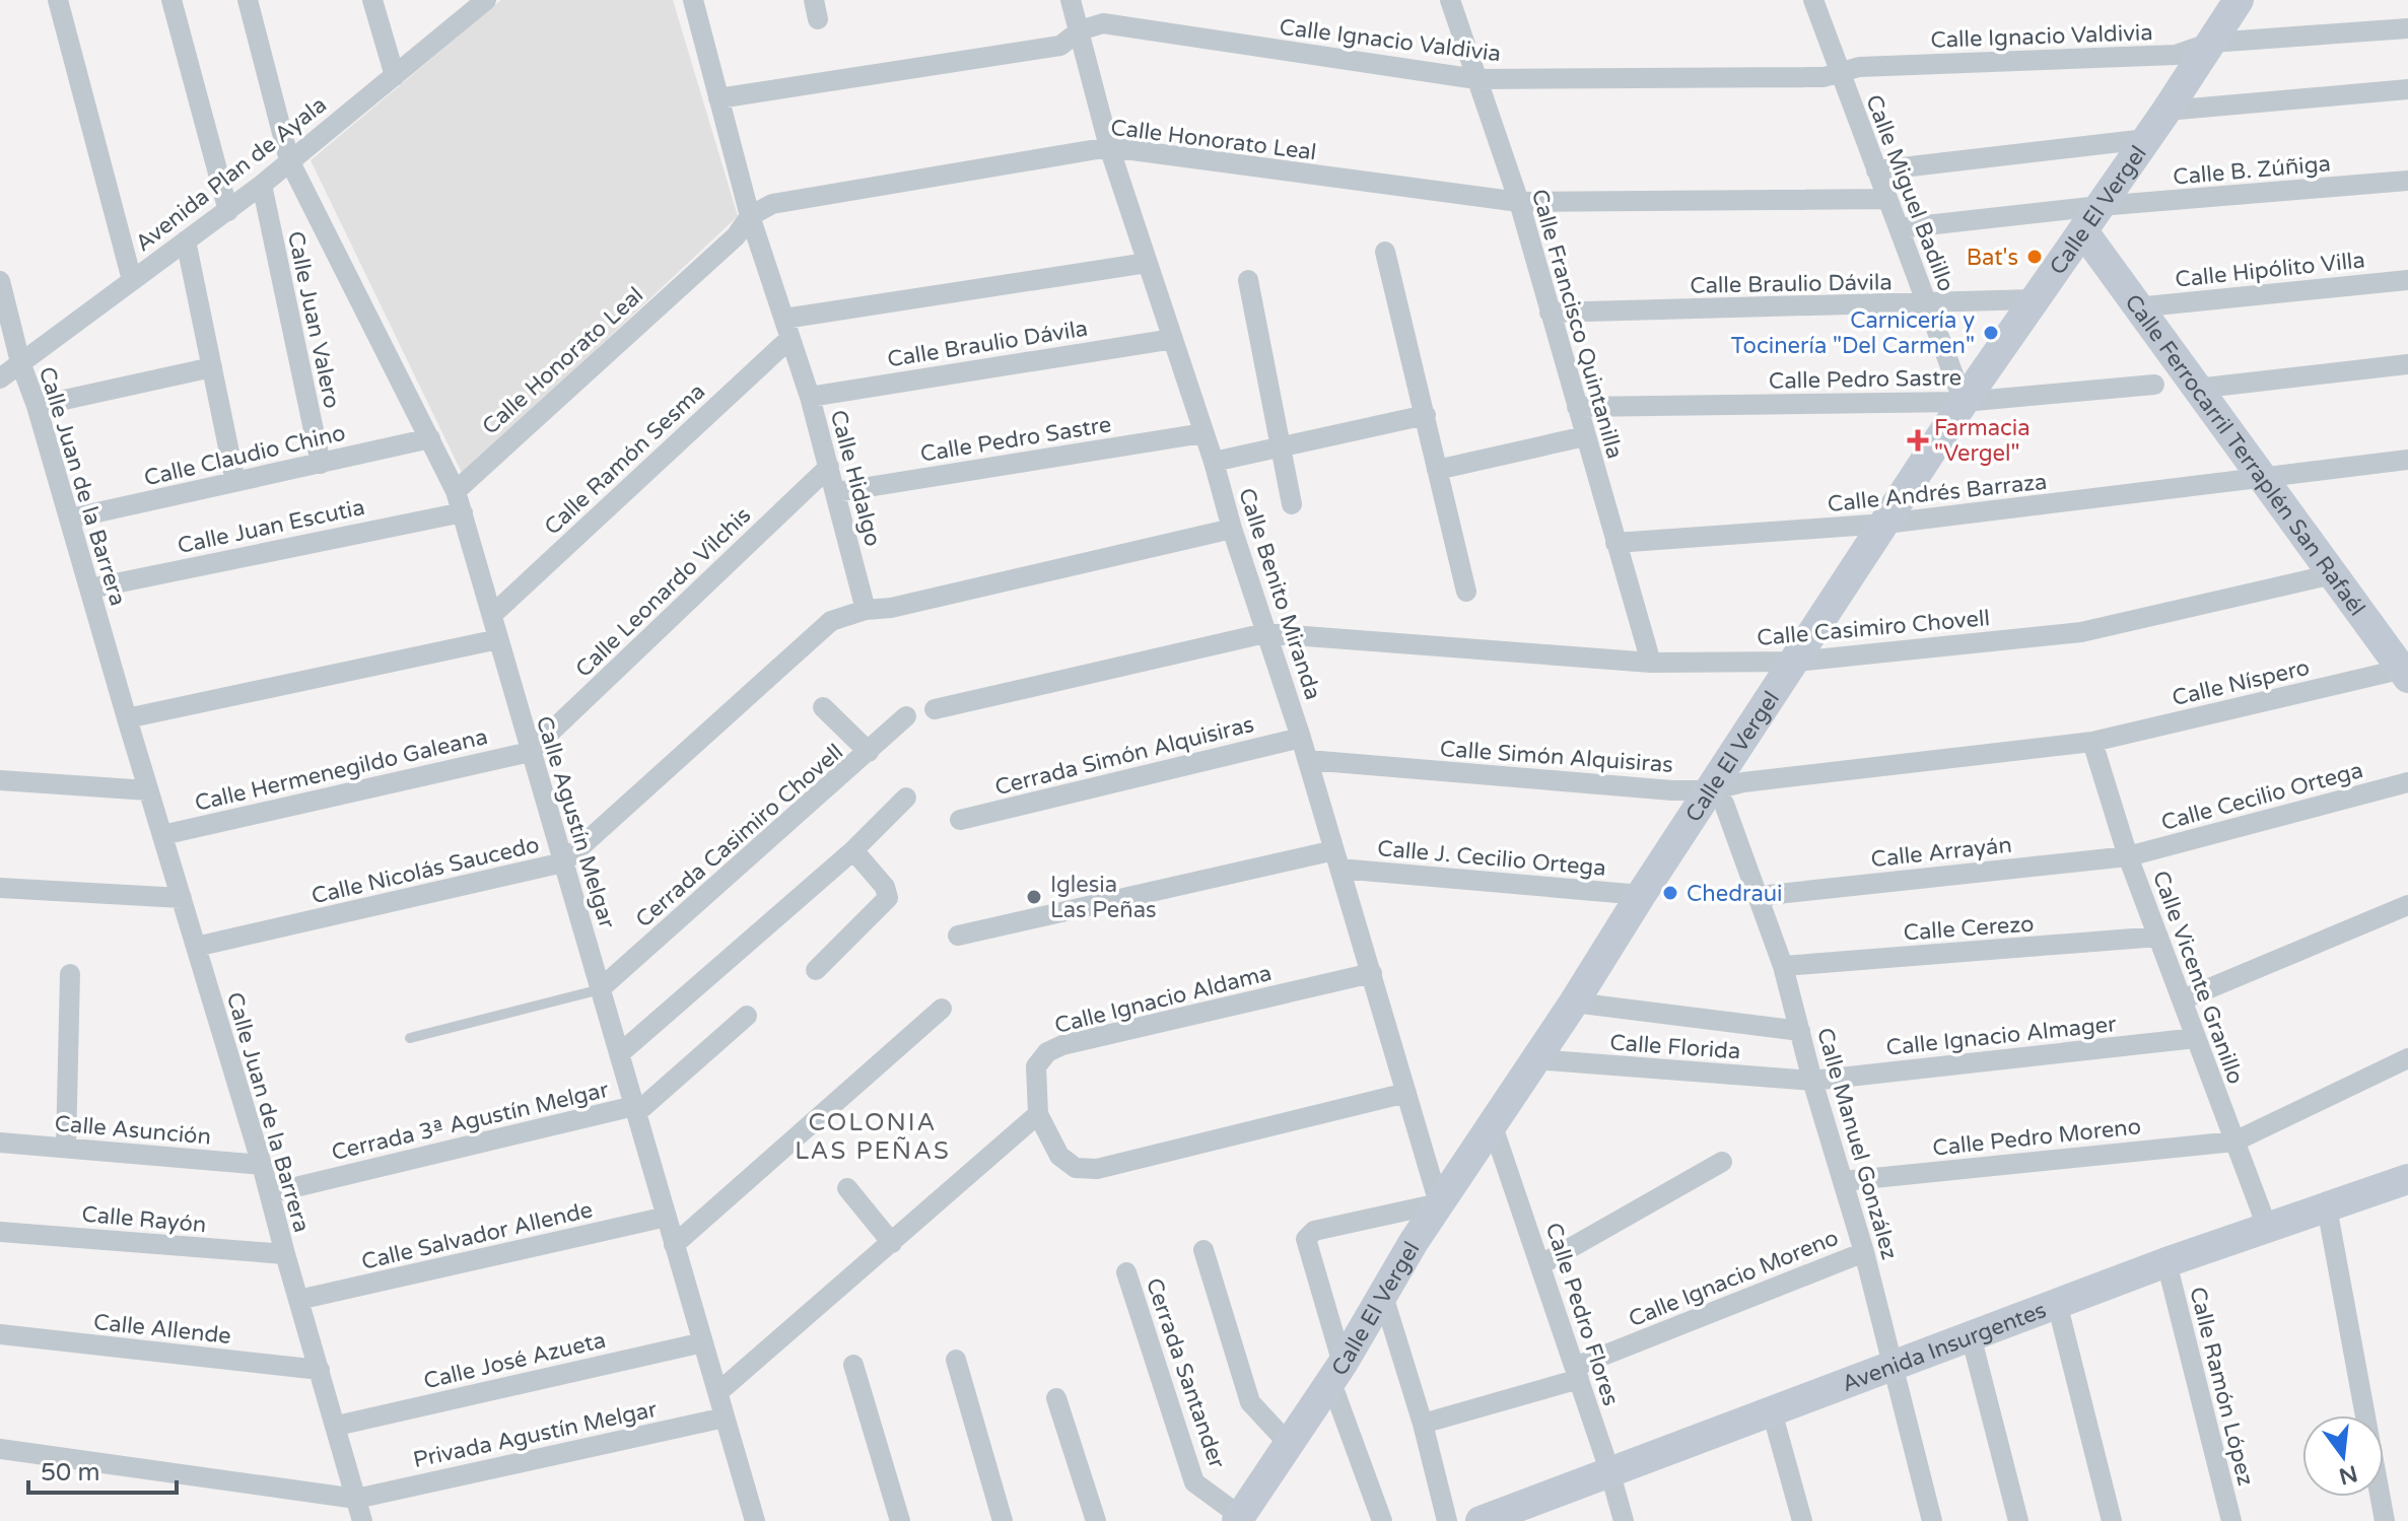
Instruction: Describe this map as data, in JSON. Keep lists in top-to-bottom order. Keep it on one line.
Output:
{"streets":{"street":["Calle Ignacio Valdivia","Calle Honorato Leal","Calle B. Zúñiga","Avenida Plan de Ayala","Calle Miguel Badillo","Calle El Vergel","Calle Hipólito Villa","Calle Braulio Dávila","Calle Juan Valero","Calle Francisco Quintanilla","Calle Pedro Sastre","Calle Claudio Chino","Calle Ferrocarril Terraplén San Rafaél","Calle Ramón Sesma","Calle Hidalgo","Calle Juan de la Barrera","Calle Andrés Barraza","Calle Juan Escutia","Calle Leonardo Vilchis","Calle Benito Miranda","Calle Casimiro Chovell","Calle Níspero","Cerrada Simón Alquisiras","Calle Simón Alquisiras","Calle Hermenegildo Galeana","Calle Cecilio Ortega","Calle Agustín Melgar","Cerrada Casimiro Chovell","Calle Arrayán","Calle J. Cecilio Ortega","Calle Nicolás Saucedo","Calle Cerezo","Calle Vicente Granillo","Calle Ignacio Aldama","Calle Ignacio Almager","Calle Florida","Cerrada 3ª Agustín Melgar","Calle Asunción","Calle Pedro Moreno","Calle Manuel González","Calle Rayón","Calle Salvador Allende","Calle Ignacio Moreno","Calle Pedro Flores","Calle Allende","Avenida Insurgentes","Calle José Azueta","Cerrada Santander","Calle Ramón López","Privada Agustín Melgar"]},"crossings":[["Calle Ignacio Valdivia","Calle Miguel Badillo"],["Calle Ignacio Valdivia","Calle El Vergel"],["Calle Ignacio Valdivia","Calle Francisco Quintanilla"],["Calle Ignacio Valdivia","Calle Hidalgo"],["Calle Ignacio Valdivia","Calle Benito Miranda"],["Calle Honorato Leal","Calle Miguel Badillo"],["Calle Honorato Leal","Calle Francisco Quintanilla"],["Calle Honorato Leal","Calle Hidalgo"],["Calle Honorato Leal","Calle Benito Miranda"],["Calle Honorato Leal","Calle Agustín Melgar"],["Calle B. Zúñiga","Calle Miguel Badillo"],["Calle B. Zúñiga","Calle El Vergel"],["Calle B. Zúñiga","Calle Ferrocarril Terraplén San Rafaél"],["Avenida Plan de Ayala","Calle Juan Valero"],["Avenida Plan de Ayala","Calle Juan de la Barrera"],["Avenida Plan de Ayala","Calle Agustín Melgar"],["Calle Miguel Badillo","Calle El Vergel"],["Calle Miguel Badillo","Calle Braulio Dávila"],["Calle Miguel Badillo","Calle Pedro Sastre"],["Calle El Vergel","Calle Braulio Dávila"],["Calle El Vergel","Calle Pedro Sastre"],["Calle El Vergel","Calle Ferrocarril Terraplén San Rafaél"],["Calle El Vergel","Calle Andrés Barraza"],["Calle El Vergel","Calle Benito Miranda"],["Calle El Vergel","Calle Casimiro Chovell"],["Calle El Vergel","Calle Simón Alquisiras"],["Calle El Vergel","Calle J. Cecilio Ortega"],["Calle El Vergel","Calle Florida"],["Calle El Vergel","Calle Manuel González"],["Calle El Vergel","Calle Pedro Flores"],["Calle El Vergel","Cerrada Santander"],["Calle Hipólito Villa","Calle Ferrocarril Terraplén San Rafaél"],["Calle Braulio Dávila","Calle Francisco Quintanilla"],["Calle Braulio Dávila","Calle Hidalgo"],["Calle Braulio Dávila","Calle Benito Miranda"],["Calle Juan Valero","Calle Claudio Chino"],["Calle Francisco Quintanilla","Calle Pedro Sastre"],["Calle Francisco Quintanilla","Calle Andrés Barraza"],["Calle Francisco Quintanilla","Calle Casimiro Chovell"],["Calle Pedro Sastre","Calle Hidalgo"],["Calle Pedro Sastre","Calle Benito Miranda"],["Calle Claudio Chino","Calle Juan de la Barrera"],["Calle Claudio Chino","Calle Agustín Melgar"],["Calle Ferrocarril Terraplén San Rafaél","Calle Andrés Barraza"],["Calle Ferrocarril Terraplén San Rafaél","Calle Casimiro Chovell"],["Calle Ferrocarril Terraplén San Rafaél","Calle Níspero"],["Calle Ramón Sesma","Calle Hidalgo"],["Calle Ramón Sesma","Calle Agustín Melgar"],["Calle Hidalgo","Calle Leonardo Vilchis"],["Calle Hidalgo","Calle Nicolás Saucedo"],["Calle Juan de la Barrera","Calle Juan Escutia"],["Calle Juan de la Barrera","Calle Hermenegildo Galeana"],["Calle Juan de la Barrera","Calle Nicolás Saucedo"],["Calle Juan de la Barrera","Cerrada 3ª Agustín Melgar"],["Calle Juan de la Barrera","Calle Asunción"],["Calle Juan de la Barrera","Calle Rayón"],["Calle Juan de la Barrera","Calle Salvador Allende"],["Calle Juan de la Barrera","Calle Allende"],["Calle Juan de la Barrera","Calle José Azueta"],["Calle Juan de la Barrera","Privada Agustín Melgar"],["Calle Juan Escutia","Calle Agustín Melgar"],["Calle Leonardo Vilchis","Calle Hermenegildo Galeana"],["Calle Leonardo Vilchis","Calle Agustín Melgar"],["Calle Benito Miranda","Calle Casimiro Chovell"],["Calle Benito Miranda","Cerrada Simón Alquisiras"],["Calle Benito Miranda","Calle Simón Alquisiras"],["Calle Benito Miranda","Calle J. Cecilio Ortega"],["Calle Benito Miranda","Calle Ignacio Aldama"],["Calle Níspero","Calle Simón Alquisiras"],["Calle Níspero","Calle Vicente Granillo"],["Calle Simón Alquisiras","Calle Vicente Granillo"],["Calle Simón Alquisiras","Calle Manuel González"],["Calle Hermenegildo Galeana","Calle Agustín Melgar"],["Calle Cecilio Ortega","Calle Arrayán"],["Calle Cecilio Ortega","Calle Vicente Granillo"],["Calle Agustín Melgar","Cerrada Casimiro Chovell"],["Calle Agustín Melgar","Calle Nicolás Saucedo"],["Calle Agustín Melgar","Cerrada 3ª Agustín Melgar"],["Calle Agustín Melgar","Calle Salvador Allende"],["Calle Agustín Melgar","Calle José Azueta"],["Calle Agustín Melgar","Privada Agustín Melgar"],["Calle Arrayán","Calle Vicente Granillo"],["Calle Arrayán","Calle Manuel González"],["Calle Cerezo","Calle Vicente Granillo"],["Calle Cerezo","Calle Manuel González"],["Calle Vicente Granillo","Calle Ignacio Almager"],["Calle Vicente Granillo","Calle Pedro Moreno"],["Calle Vicente Granillo","Avenida Insurgentes"],["Calle Ignacio Almager","Calle Florida"],["Calle Ignacio Almager","Calle Manuel González"],["Calle Florida","Calle Manuel González"],["Calle Pedro Moreno","Calle Manuel González"],["Calle Manuel González","Calle Ignacio Moreno"],["Calle Manuel González","Avenida Insurgentes"],["Calle Ignacio Moreno","Calle Pedro Flores"],["Calle Pedro Flores","Avenida Insurgentes"],["Avenida Insurgentes","Calle Ramón López"]],"districts":["COLONIA LAS PEÑAS"],"places":{"other":["Bat's","Carnicería y Tocinería \"Del Carmen\"","Chedraui","Iglesia Las Peñas"],"health":["Farmacia \"Vergel\""]},"scale_bar":"50 m","north":"bottom"}
